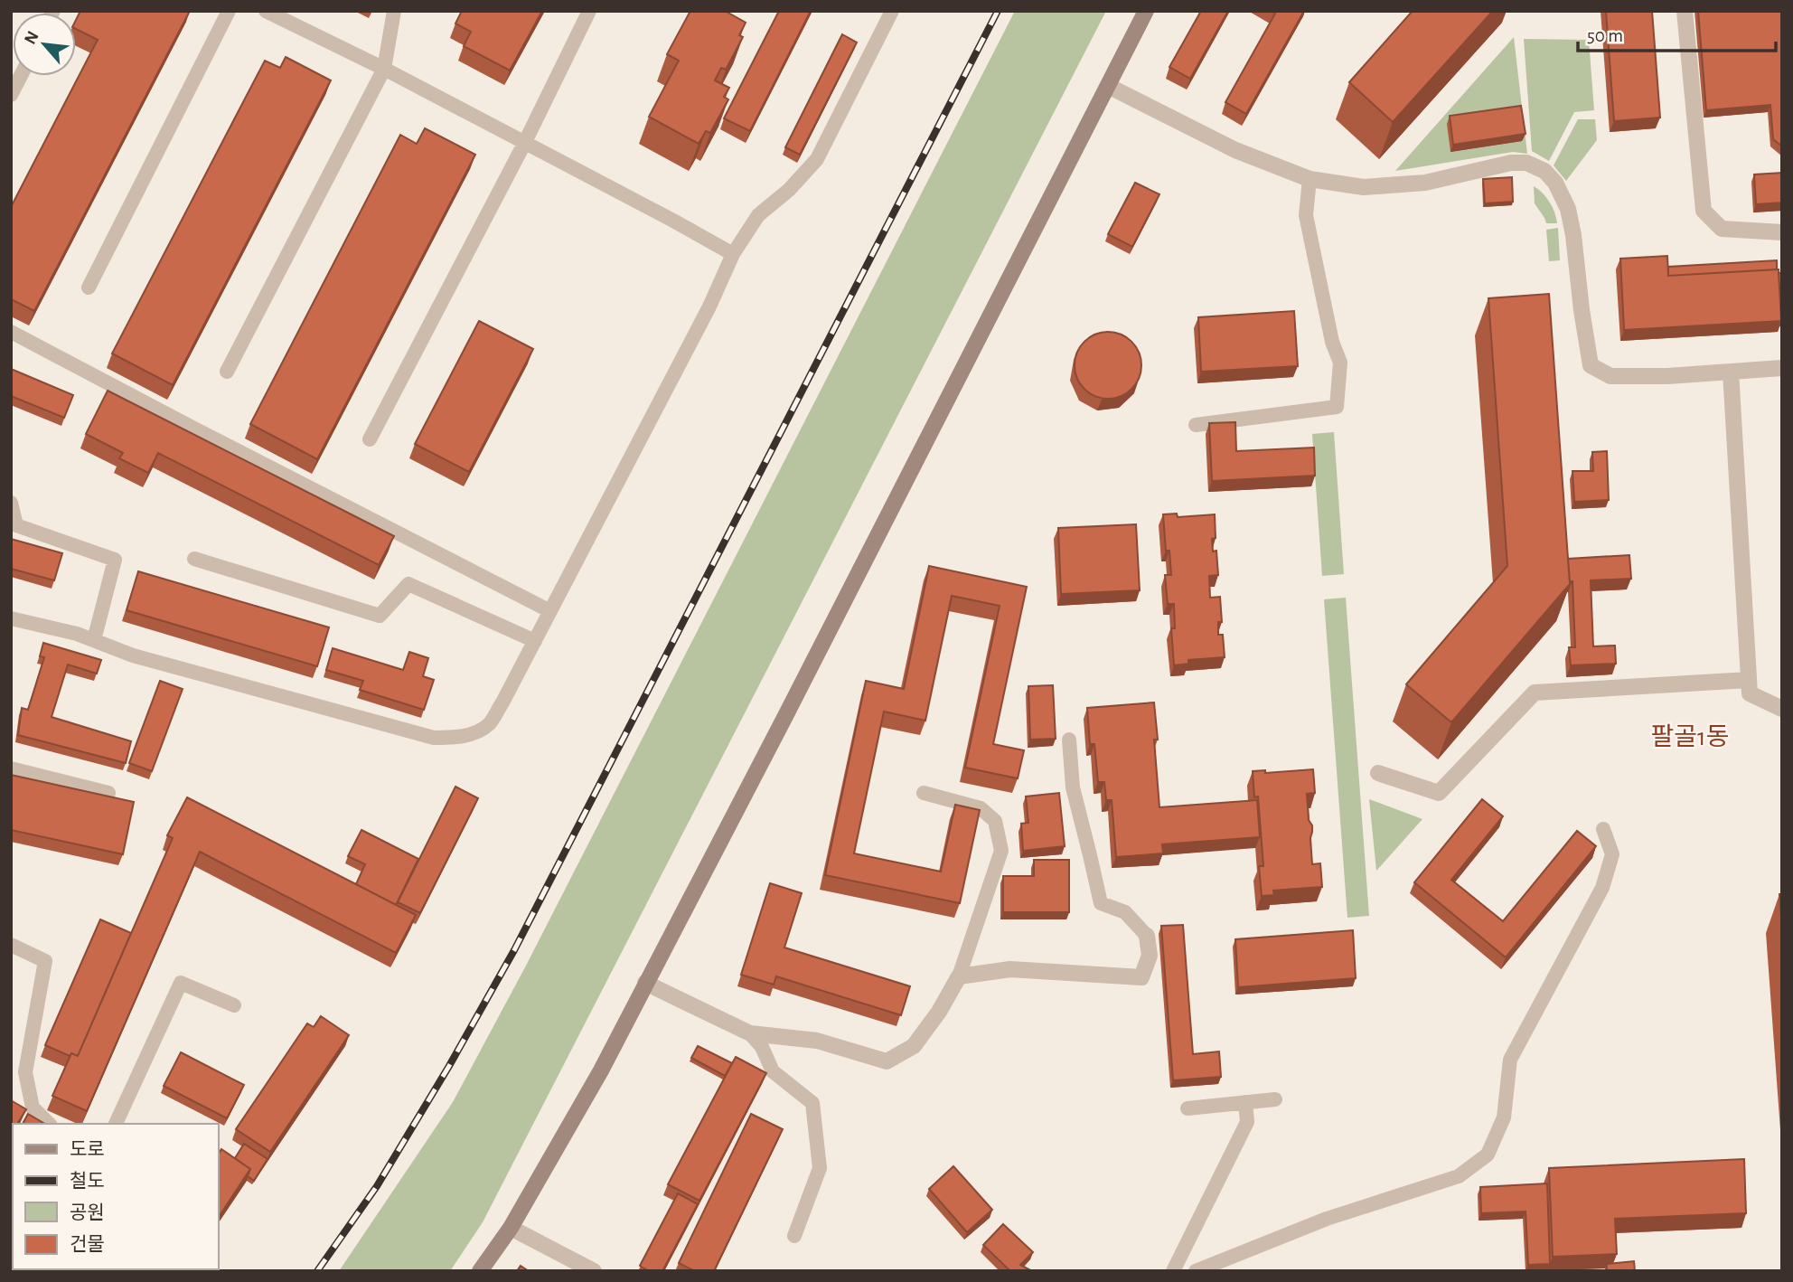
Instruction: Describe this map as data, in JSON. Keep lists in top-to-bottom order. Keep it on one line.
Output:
{"districts":["팔골1동"],"legend":["도로","철도","공원","건물"],"scale_bar":"50 m","north":"top left"}
